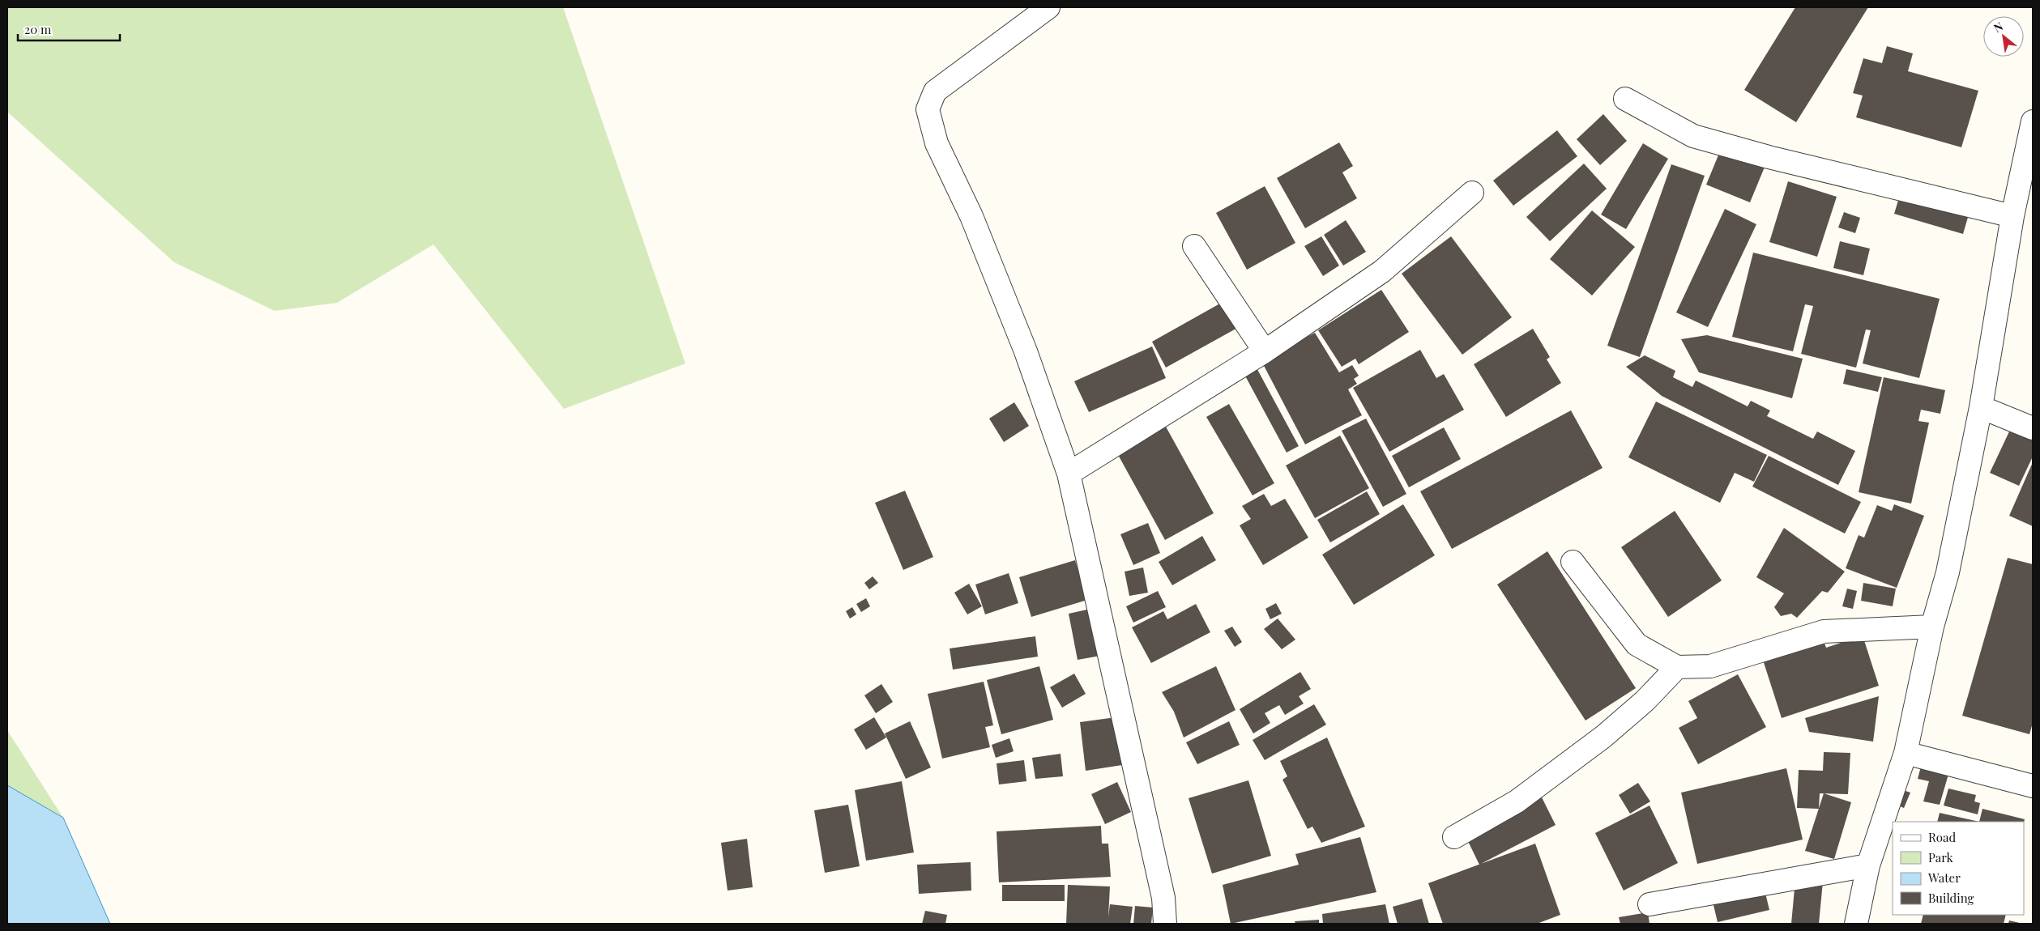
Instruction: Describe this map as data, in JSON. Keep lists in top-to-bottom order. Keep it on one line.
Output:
{"legend":["Road","Park","Water","Building"],"scale_bar":"20 m","north":"top left"}
